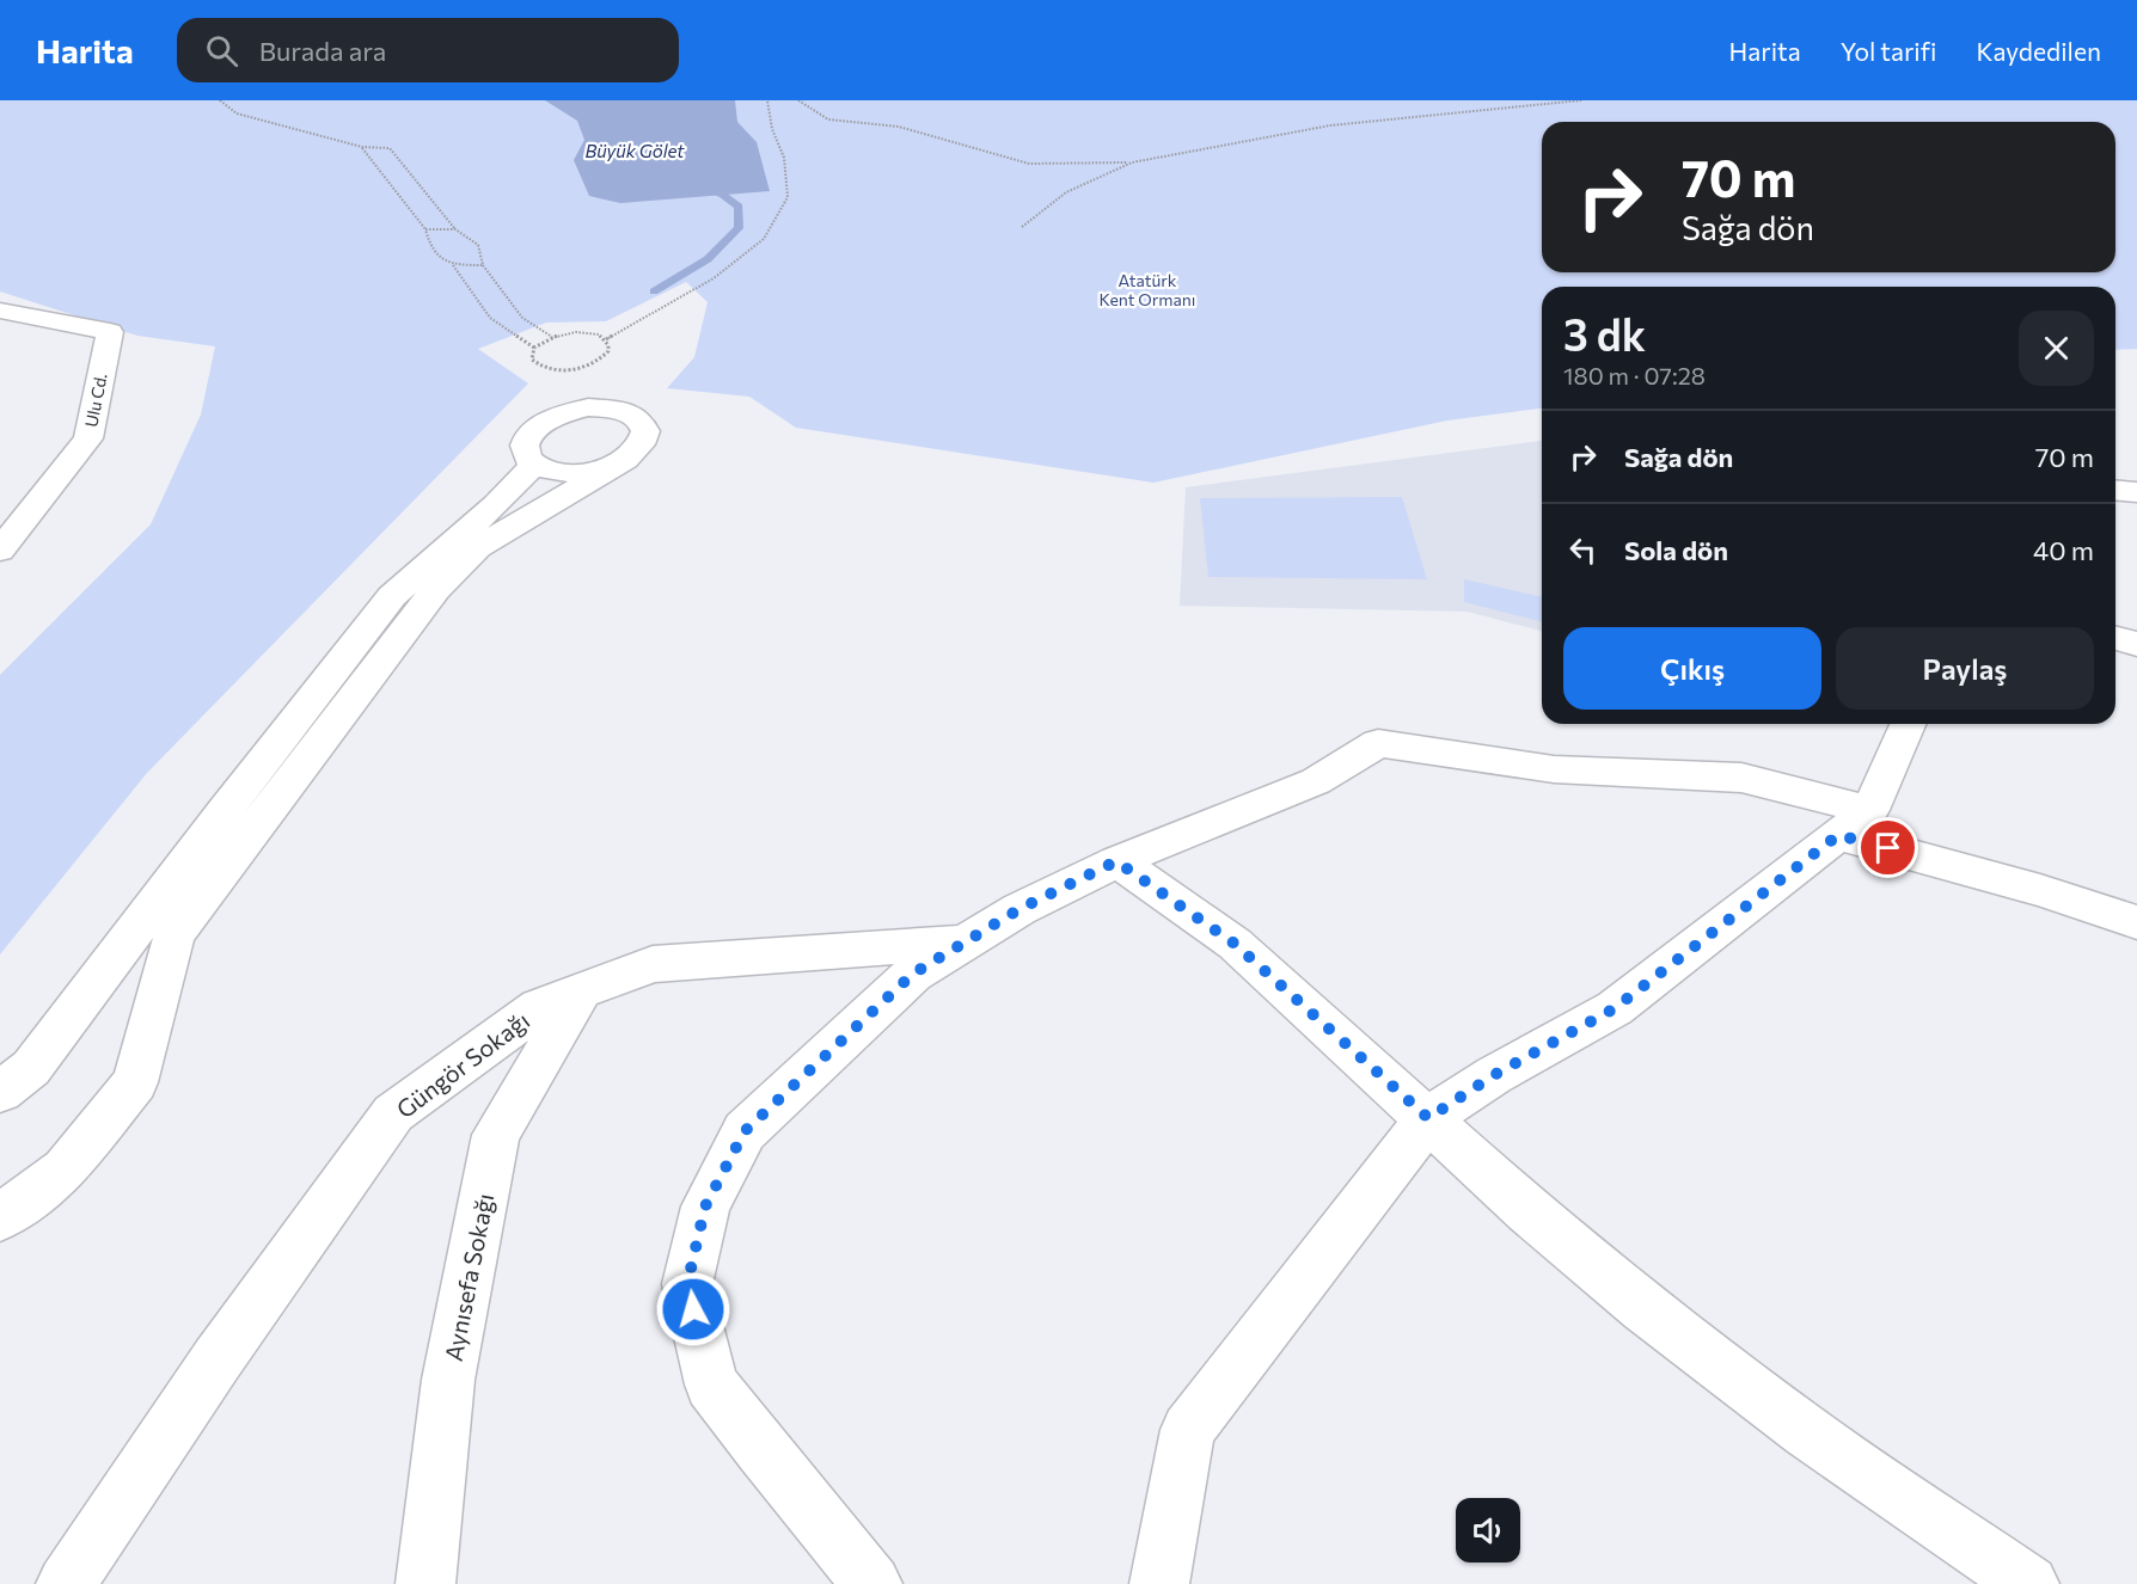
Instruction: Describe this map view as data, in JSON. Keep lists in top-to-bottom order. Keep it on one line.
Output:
{"streets":{"street":["Ulu Cd.","Güngör Sokağı","Aynısefa Sokağı"]},"crossings":[["Güngör Sokağı","Aynısefa Sokağı"]],"water":["Büyük Gölet"],"parks":["Atatürk Kent Ormanı"],"page":{"header":"Harita","search":"Burada ara","nav":["Harita","Yol tarifi","Kaydedilen"],"turn":["70 m","Sağa dön"],"heading":["3 dk","180 m · 07:28"],"list":[{"name":"Sağa dön","value":"70 m"},{"name":"Sola dön","value":"40 m"}],"buttons":["Çıkış","Paylaş"]}}
